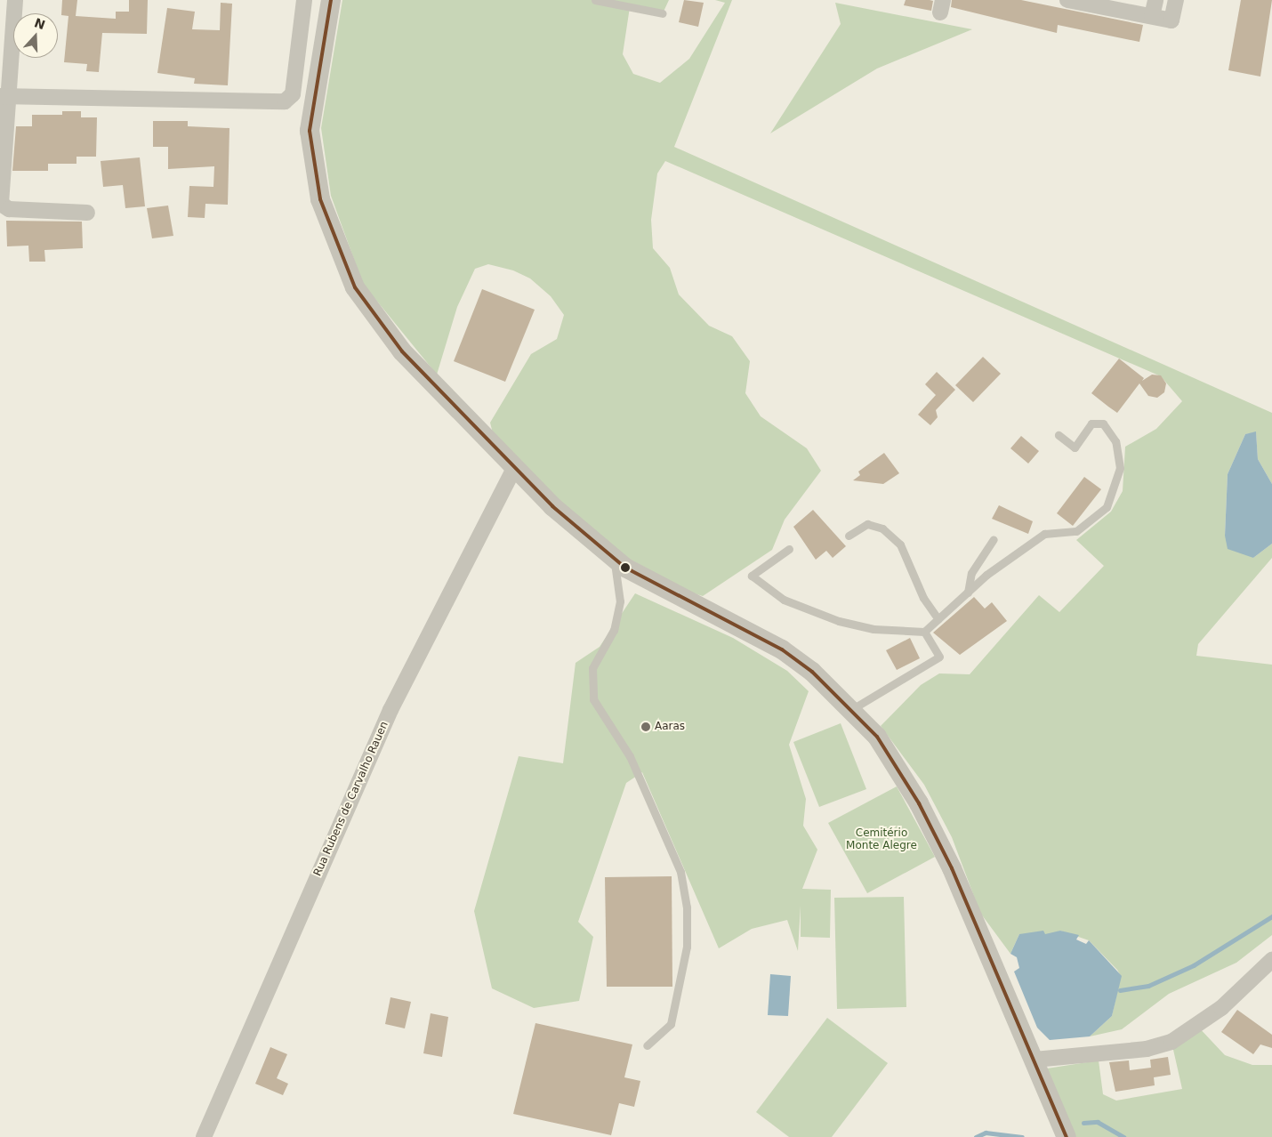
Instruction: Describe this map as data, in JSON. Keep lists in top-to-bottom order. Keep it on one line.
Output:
{"streets":{"street":["Rua Rubens de Carvalho Rauen"]},"parks":["Cemitério Monte Alegre"],"places":["Aaras"],"north":"top"}
